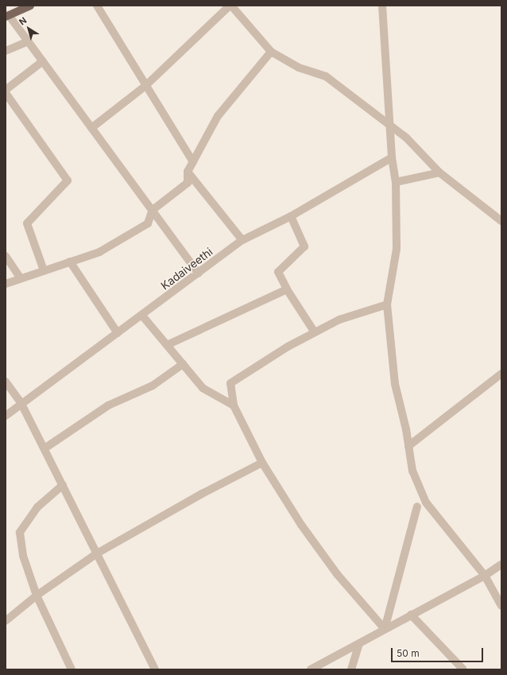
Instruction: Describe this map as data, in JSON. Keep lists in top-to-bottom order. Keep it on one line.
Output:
{"streets":{"street":["Kadaiveethi"]},"scale_bar":"50 m","north":"top left"}
